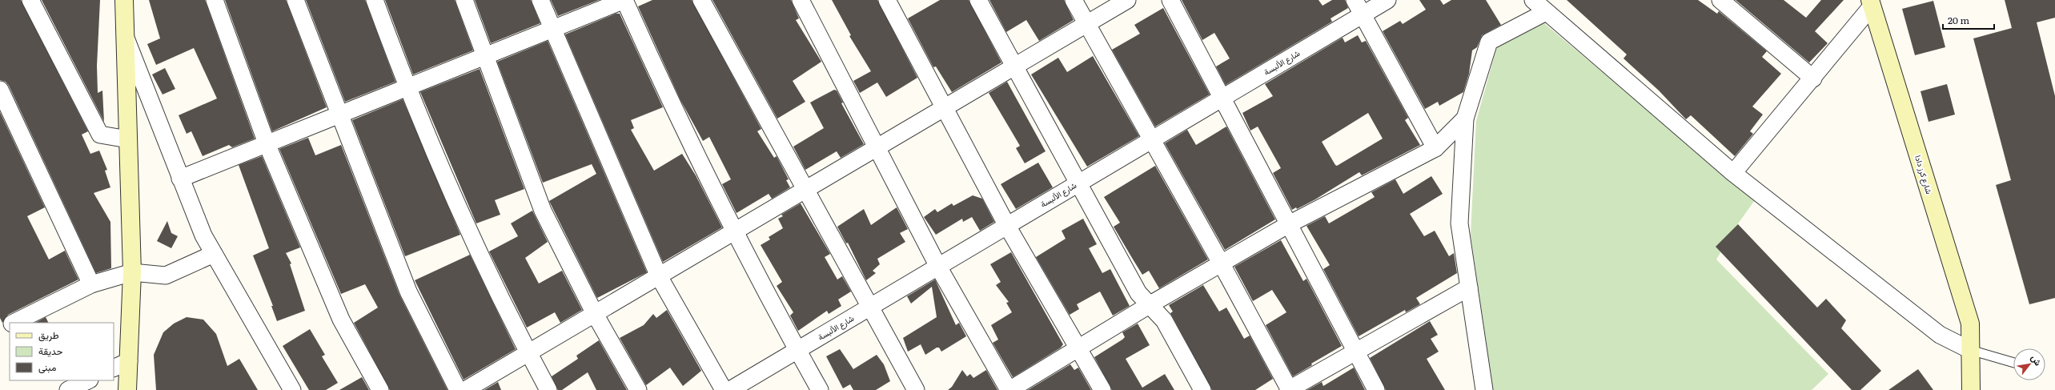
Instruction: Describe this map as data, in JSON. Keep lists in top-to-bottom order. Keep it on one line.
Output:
{"streets":{"main road":["شارع كرز دادا"],"street":["شارع الألبسة"]},"legend":["طريق","حديقة","مبنى"],"scale_bar":"20 m","north":"top right"}
